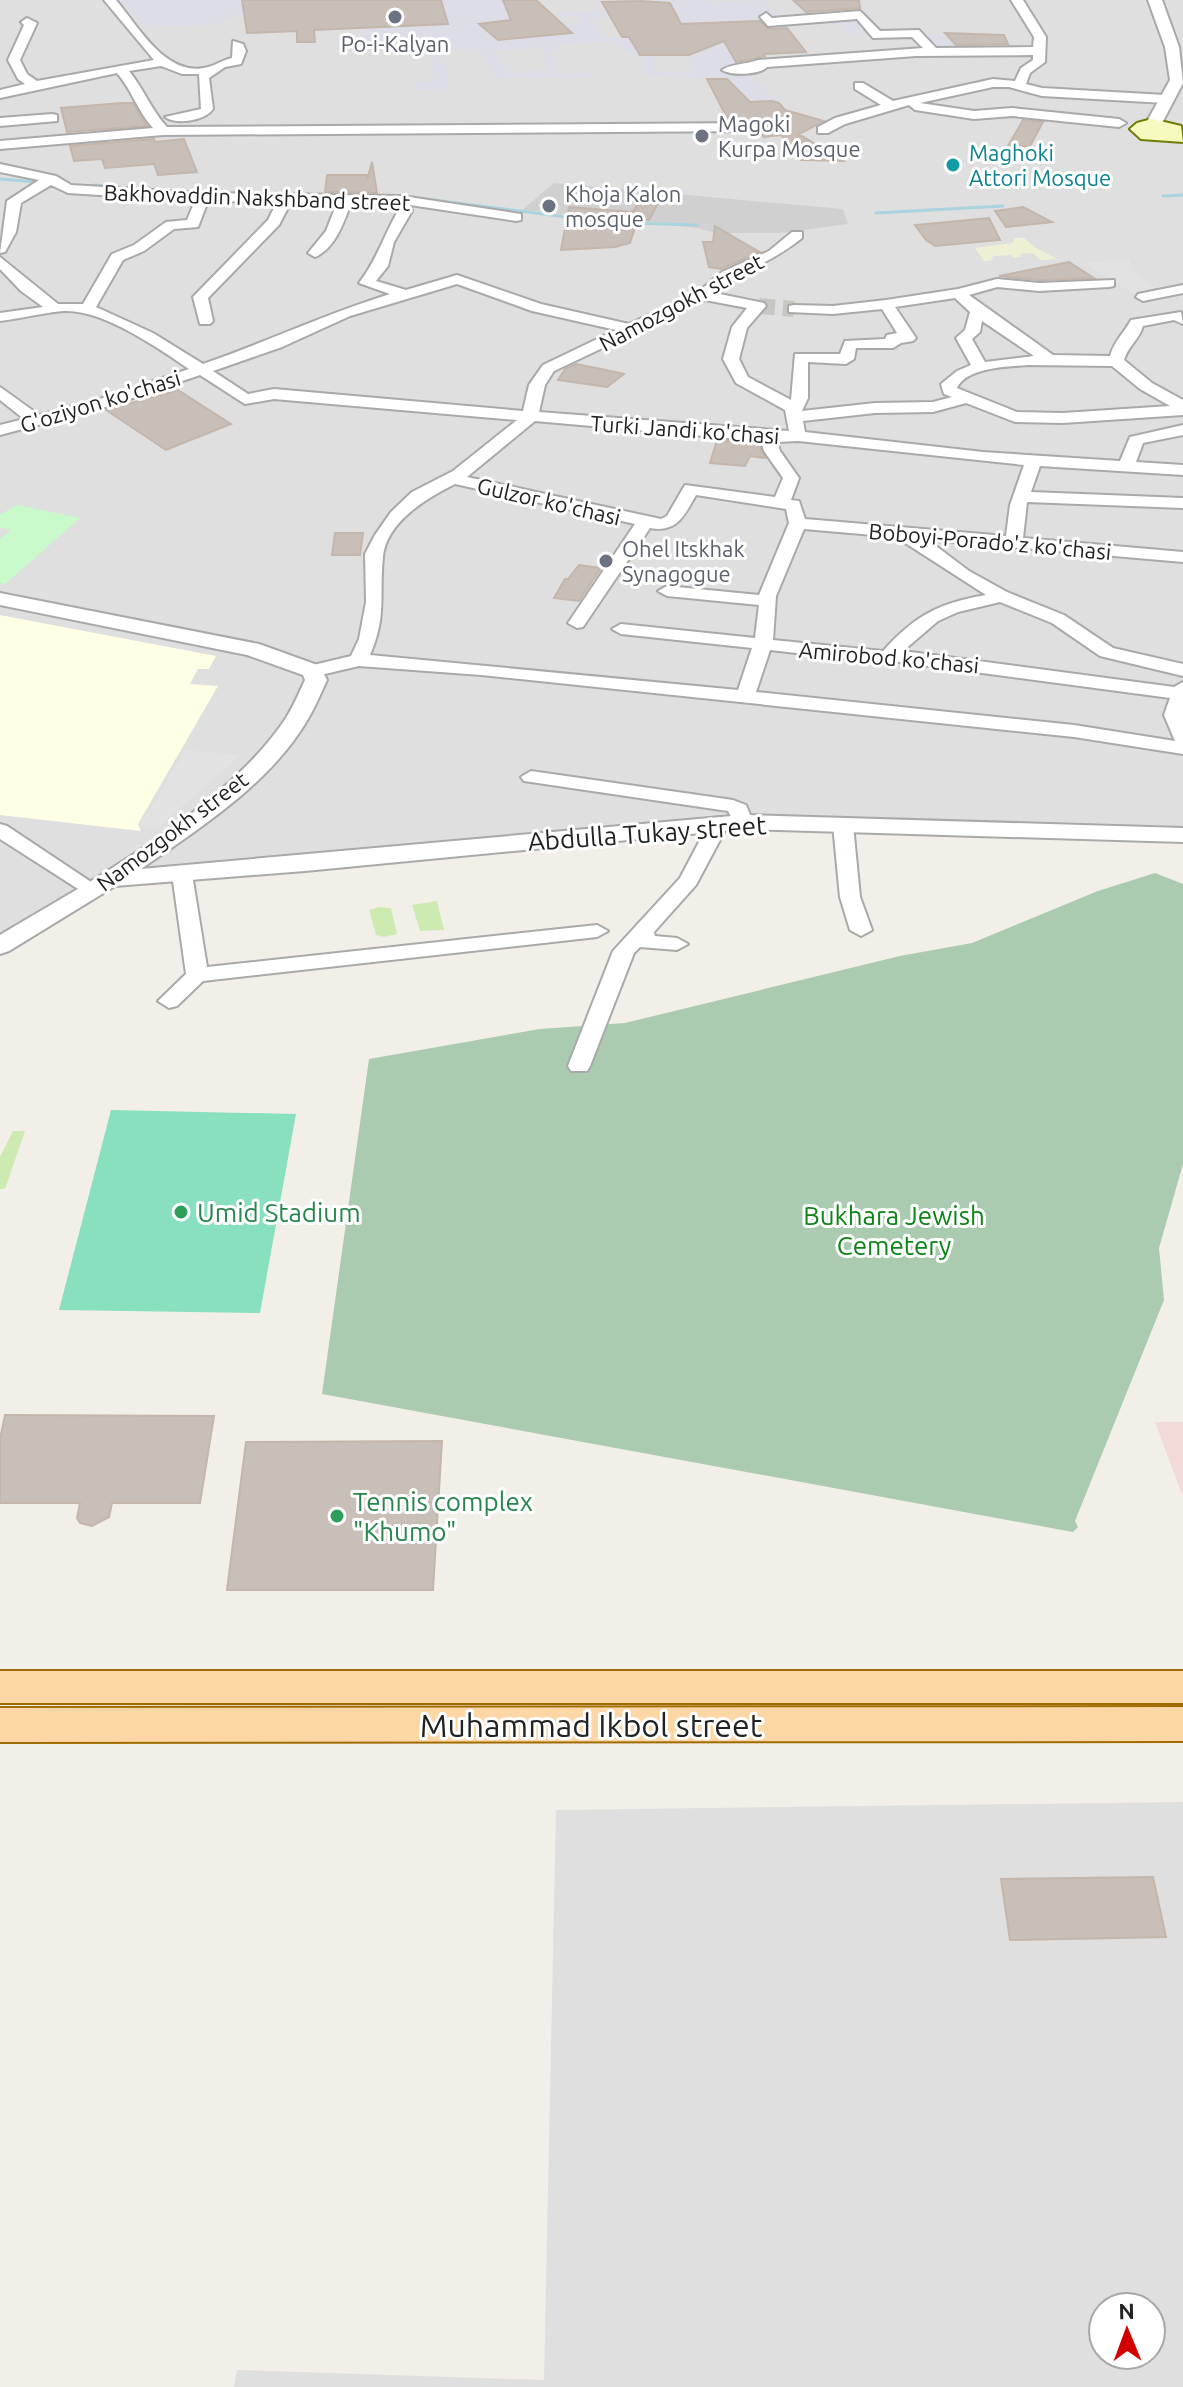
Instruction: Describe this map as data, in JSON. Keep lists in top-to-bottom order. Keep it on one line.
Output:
{"streets":{"main road":["Muhammad Ikbol street"],"street":["Bakhovaddin Nakshband street","Namozgokh street","G'oziyon ko'chasi","Turki Jandi ko'chasi","Gulzor ko'chasi","Boboyi-Porado'z ko'chasi","Amirobod ko'chasi","Abdulla Tukay street"]},"crossings":[["Namozgokh street","G'oziyon ko'chasi"],["Namozgokh street","Turki Jandi ko'chasi"],["Namozgokh street","Abdulla Tukay street"],["G'oziyon ko'chasi","Turki Jandi ko'chasi"]],"parks":["Bukhara Jewish Cemetery"],"places":["Po-i-Kalyan","Magoki Kurpa Mosque","Maghoki Attori Mosque","Khoja Kalon mosque","Ohel Itskhak Synagogue","Umid Stadium","Tennis complex \"Khumo\""],"north":"top"}
